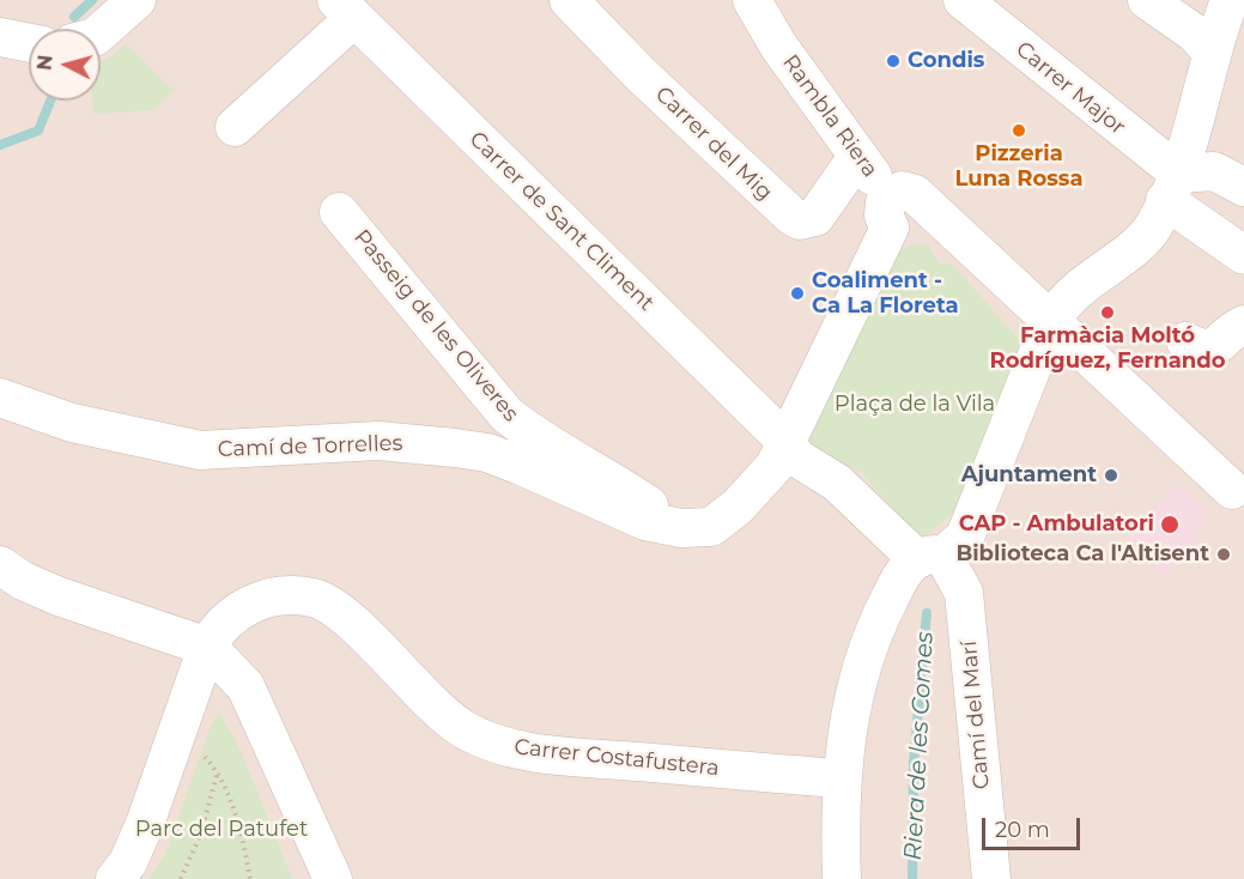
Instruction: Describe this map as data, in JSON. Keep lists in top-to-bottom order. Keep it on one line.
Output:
{"streets":{"street":["Carrer Major","Rambla Riera","Carrer del Mig","Carrer de Sant Climent","Passeig de les Oliveres","Camí de Torrelles","Camí del Marí","Carrer Costafustera"]},"crossings":[["Rambla Riera","Carrer del Mig"],["Carrer de Sant Climent","Camí de Torrelles"],["Passeig de les Oliveres","Camí de Torrelles"]],"water":["Riera de les Comes"],"parks":["Plaça de la Vila","Parc del Patufet"],"places":["Condis","Pizzeria Luna Rossa","Coaliment - Ca La Floreta","Farmàcia Moltó Rodríguez, Fernando","Ajuntament","CAP - Ambulatori","Biblioteca Ca l'Altisent"],"scale_bar":"20 m","north":"left"}
